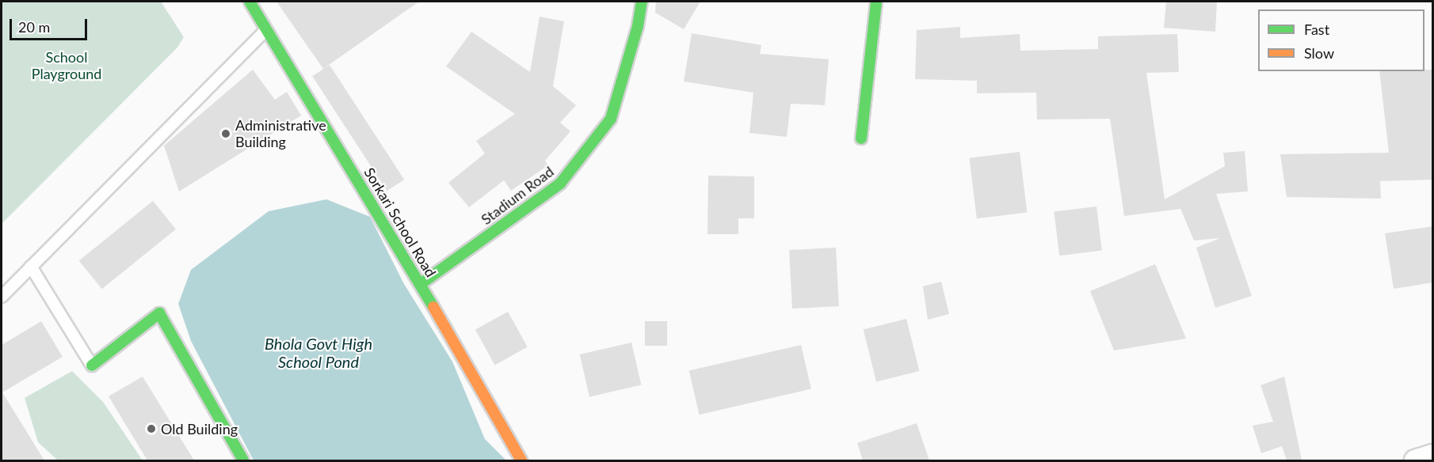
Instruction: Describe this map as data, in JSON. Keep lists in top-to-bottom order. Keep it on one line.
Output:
{"streets":{"street":["Stadium Road","Sorkari School Road"]},"crossings":[["Stadium Road","Sorkari School Road"]],"water":["Bhola Govt High School Pond"],"parks":["School Playground"],"places":["Administrative Building","Old Building"],"legend":["Fast","Slow"],"scale_bar":"20 m"}
